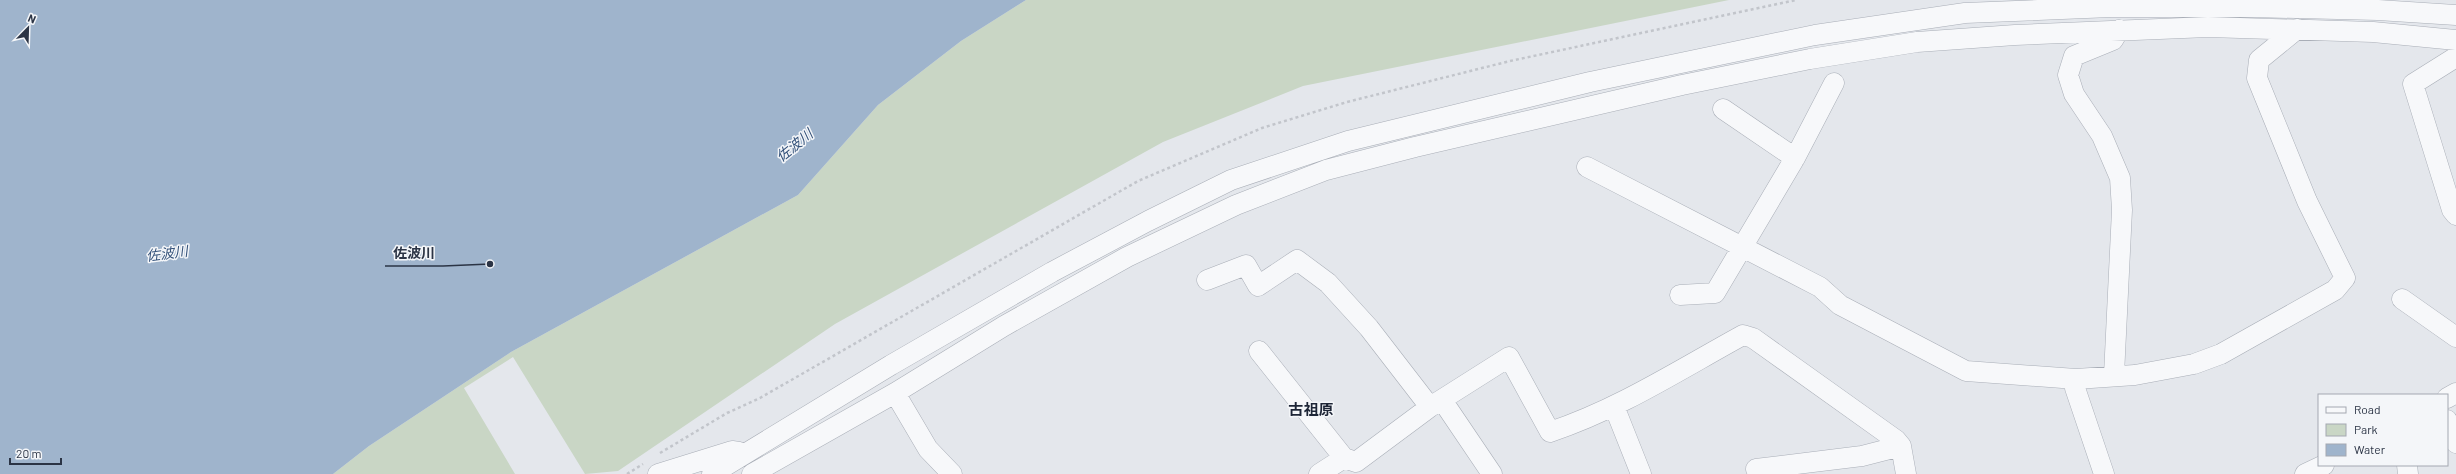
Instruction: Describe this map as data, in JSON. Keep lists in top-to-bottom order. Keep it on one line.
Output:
{"districts":["古祖原"],"water":["佐波川"],"places":["佐波川"],"legend":["Road","Park","Water"],"scale_bar":"20 m","north":"top right"}
